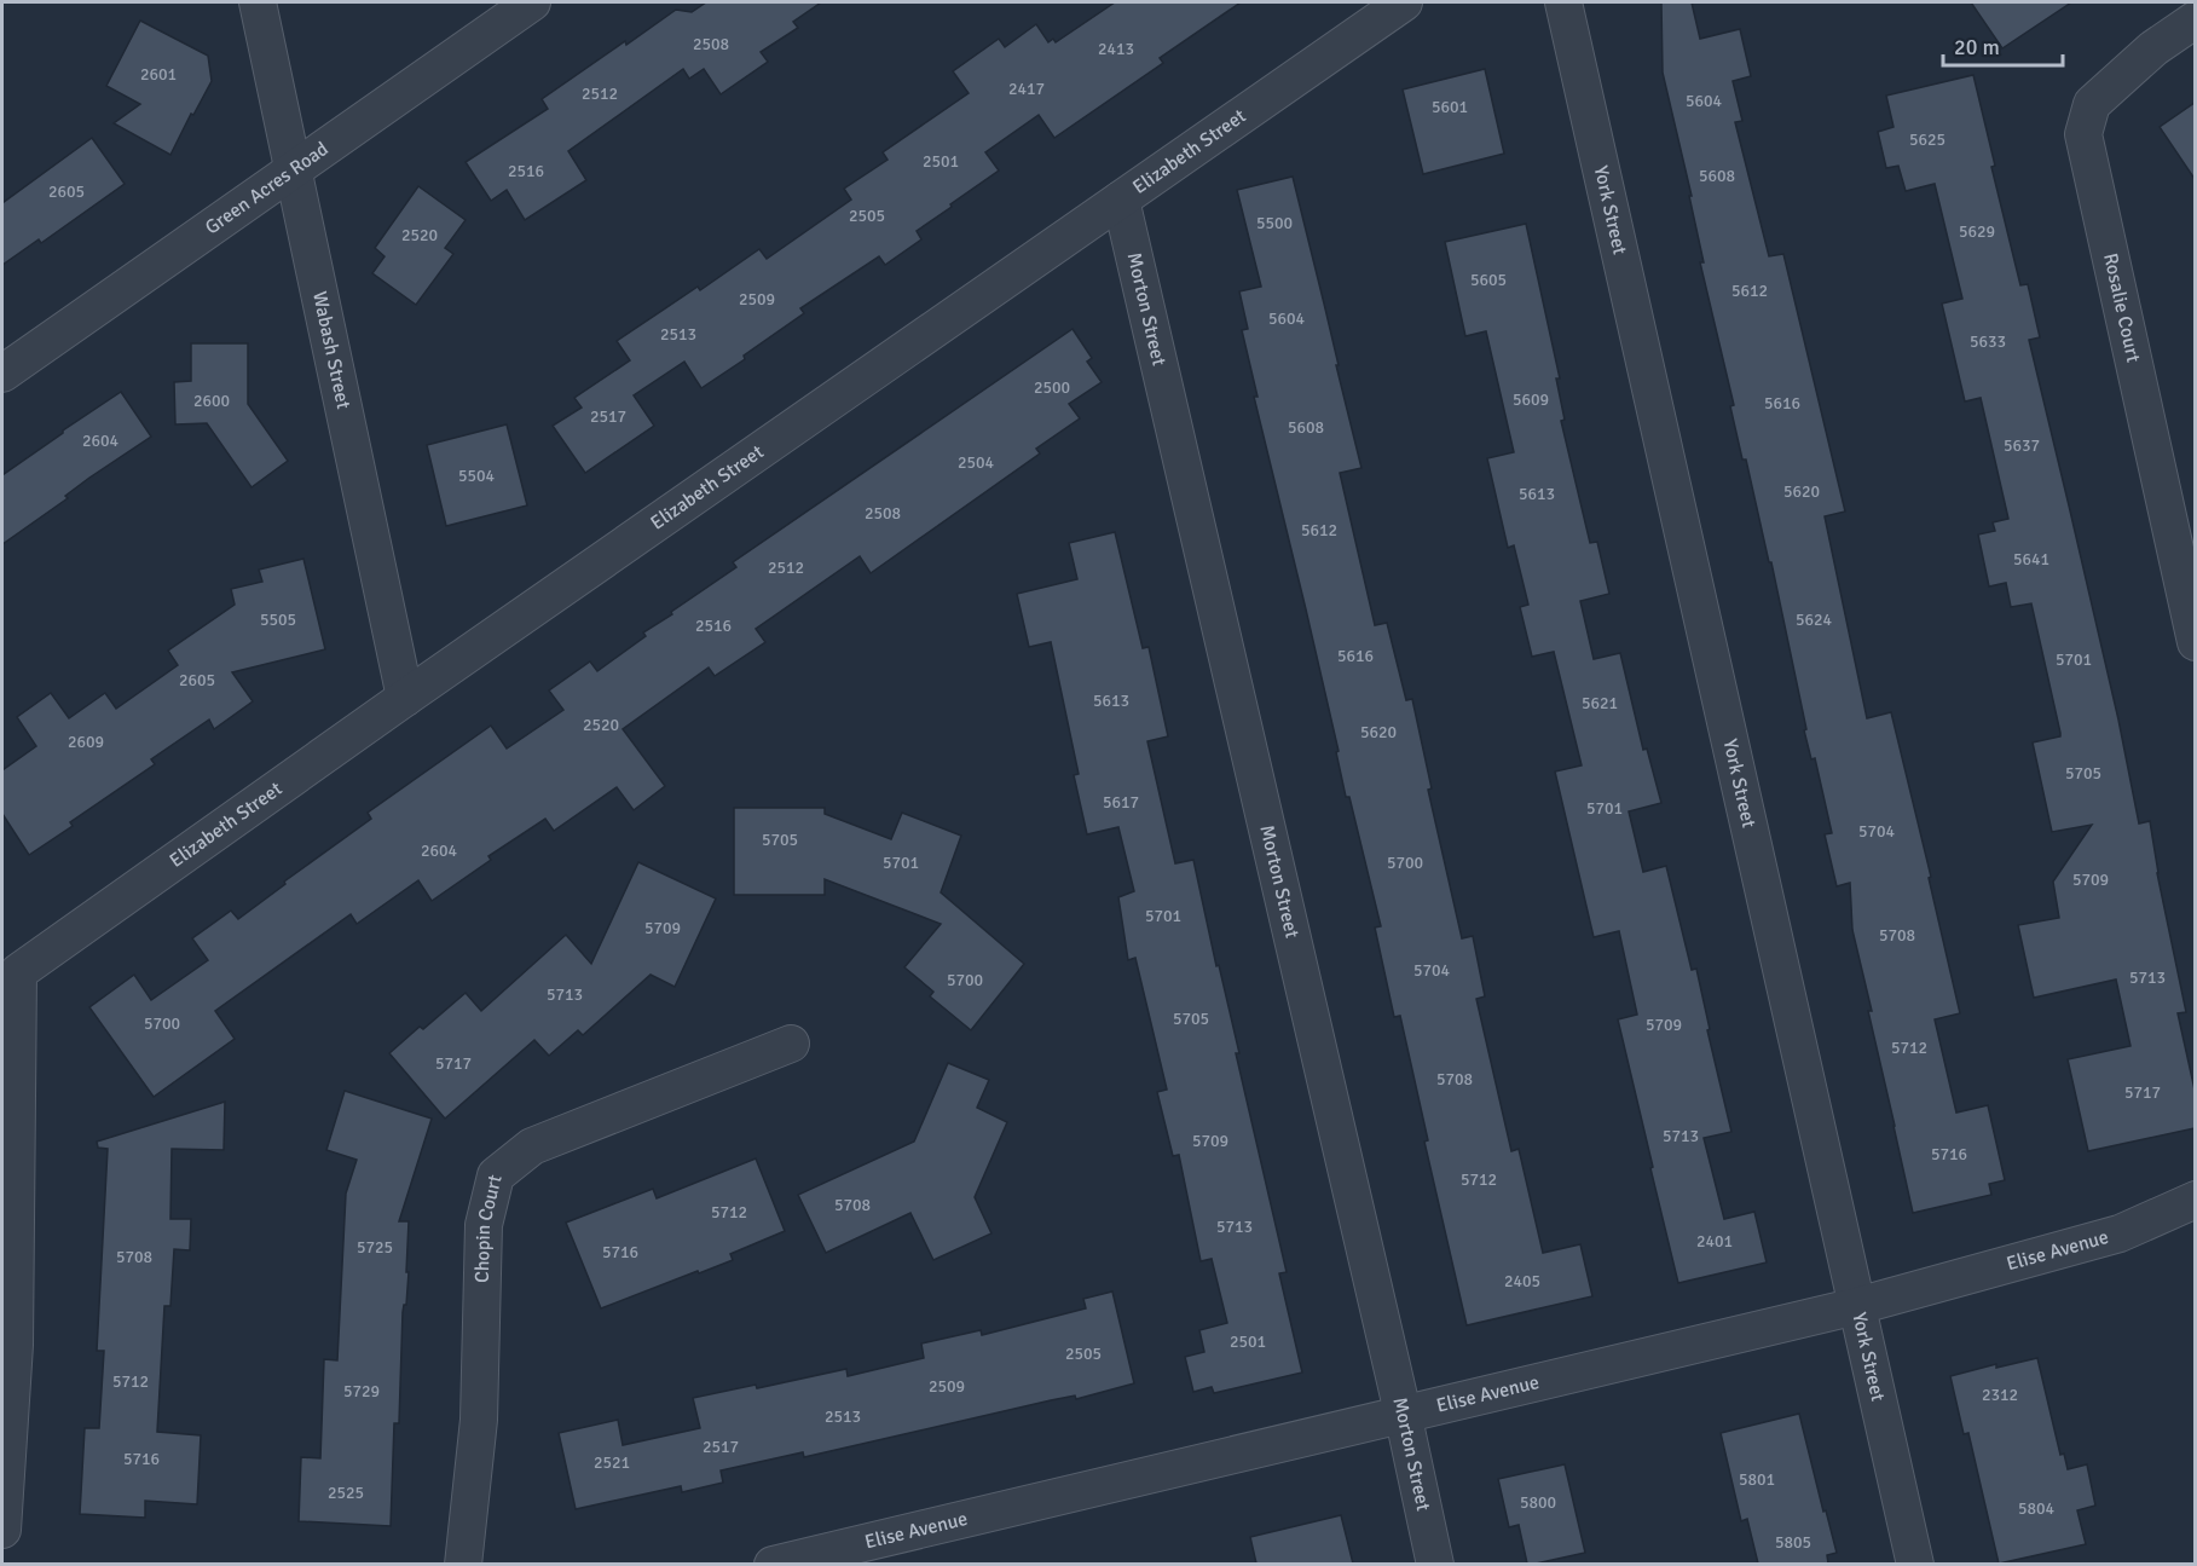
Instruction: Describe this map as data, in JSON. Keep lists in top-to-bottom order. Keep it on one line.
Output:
{"streets":{"street":["Elizabeth Street","Green Acres Road","York Street","Rosalie Court","Morton Street","Wabash Street","Chopin Court","Elise Avenue"]},"crossings":[["Elizabeth Street","Morton Street"],["Elizabeth Street","Wabash Street"],["Green Acres Road","Wabash Street"],["York Street","Elise Avenue"],["Morton Street","Elise Avenue"]],"house_numbers":["2508","2413","2601","2417","2512","5604","5601","5625","2501","2516","5608","2605","2505","5500","5629","2520","5605","5612","2509","5604","2513","5633","2500","5609","2600","5616","2517","5608","2604","5637","2504","5504","5620","5613","2508","5612","5641","2512","5505","5624","2516","5616","5701","2605","5613","5621","2520","5620","2609","5705","5617","5701","5704","5705","2604","5701","5700","5709","5701","5709","5708","5704","5713","5700","5713","5705","5700","5709","5712","5717","5708","5717","5713","5709","5716","5712","5708","5712","5713","2401","5725","5716","5708","2405","2501","2505","5712","2509","5729","2312","2513","2517","5716","2521","5801","2525","5800","5804","5805"],"scale_bar":"20 m"}
